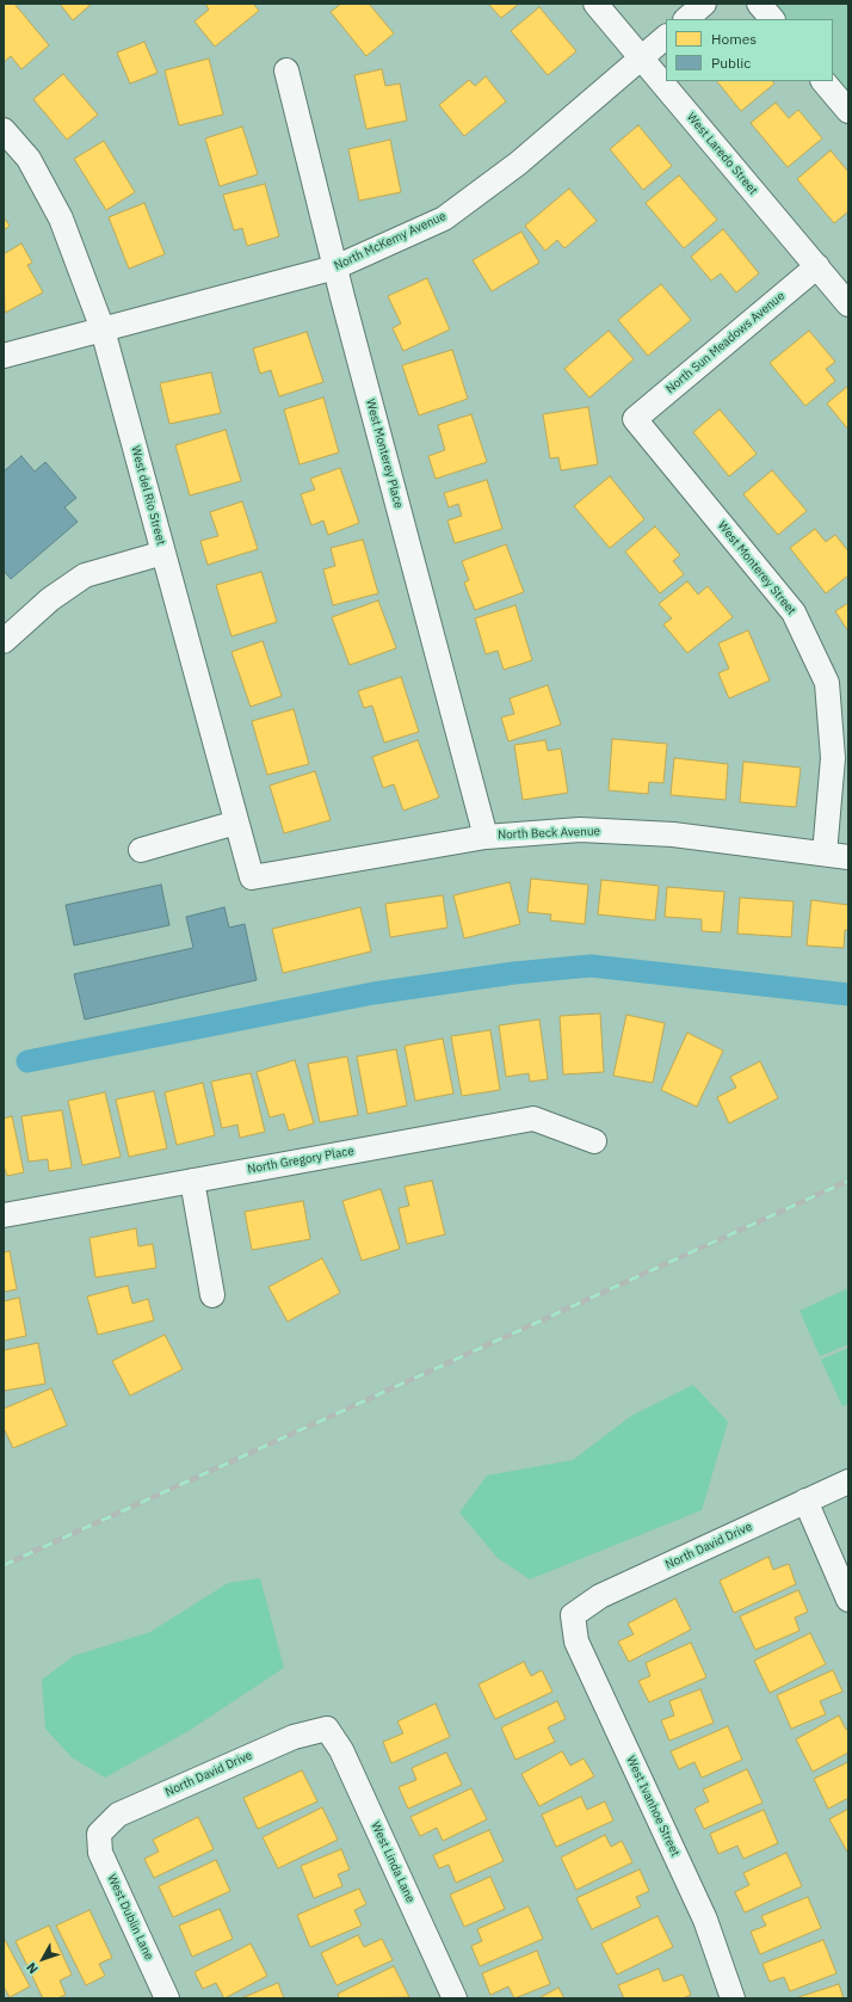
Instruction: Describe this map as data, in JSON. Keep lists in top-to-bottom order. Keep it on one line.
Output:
{"streets":{"street":["West Laredo Street","North McKemy Avenue","North Sun Meadows Avenue","West Monterey Place","West del Rio Street","West Monterey Street","North Beck Avenue","North Gregory Place","North David Drive","West Ivanhoe Street","West Linda Lane","West Dublin Lane"]},"crossings":[["West Laredo Street","North McKemy Avenue"],["West Laredo Street","North Sun Meadows Avenue"],["North McKemy Avenue","West Monterey Place"],["North McKemy Avenue","West del Rio Street"],["North Sun Meadows Avenue","West Monterey Street"],["West Monterey Place","North Beck Avenue"],["West del Rio Street","North Beck Avenue"],["West Monterey Street","North Beck Avenue"],["North David Drive","West Ivanhoe Street"],["North David Drive","West Linda Lane"],["North David Drive","West Dublin Lane"]],"legend":["Homes","Public"],"north":"bottom left"}
